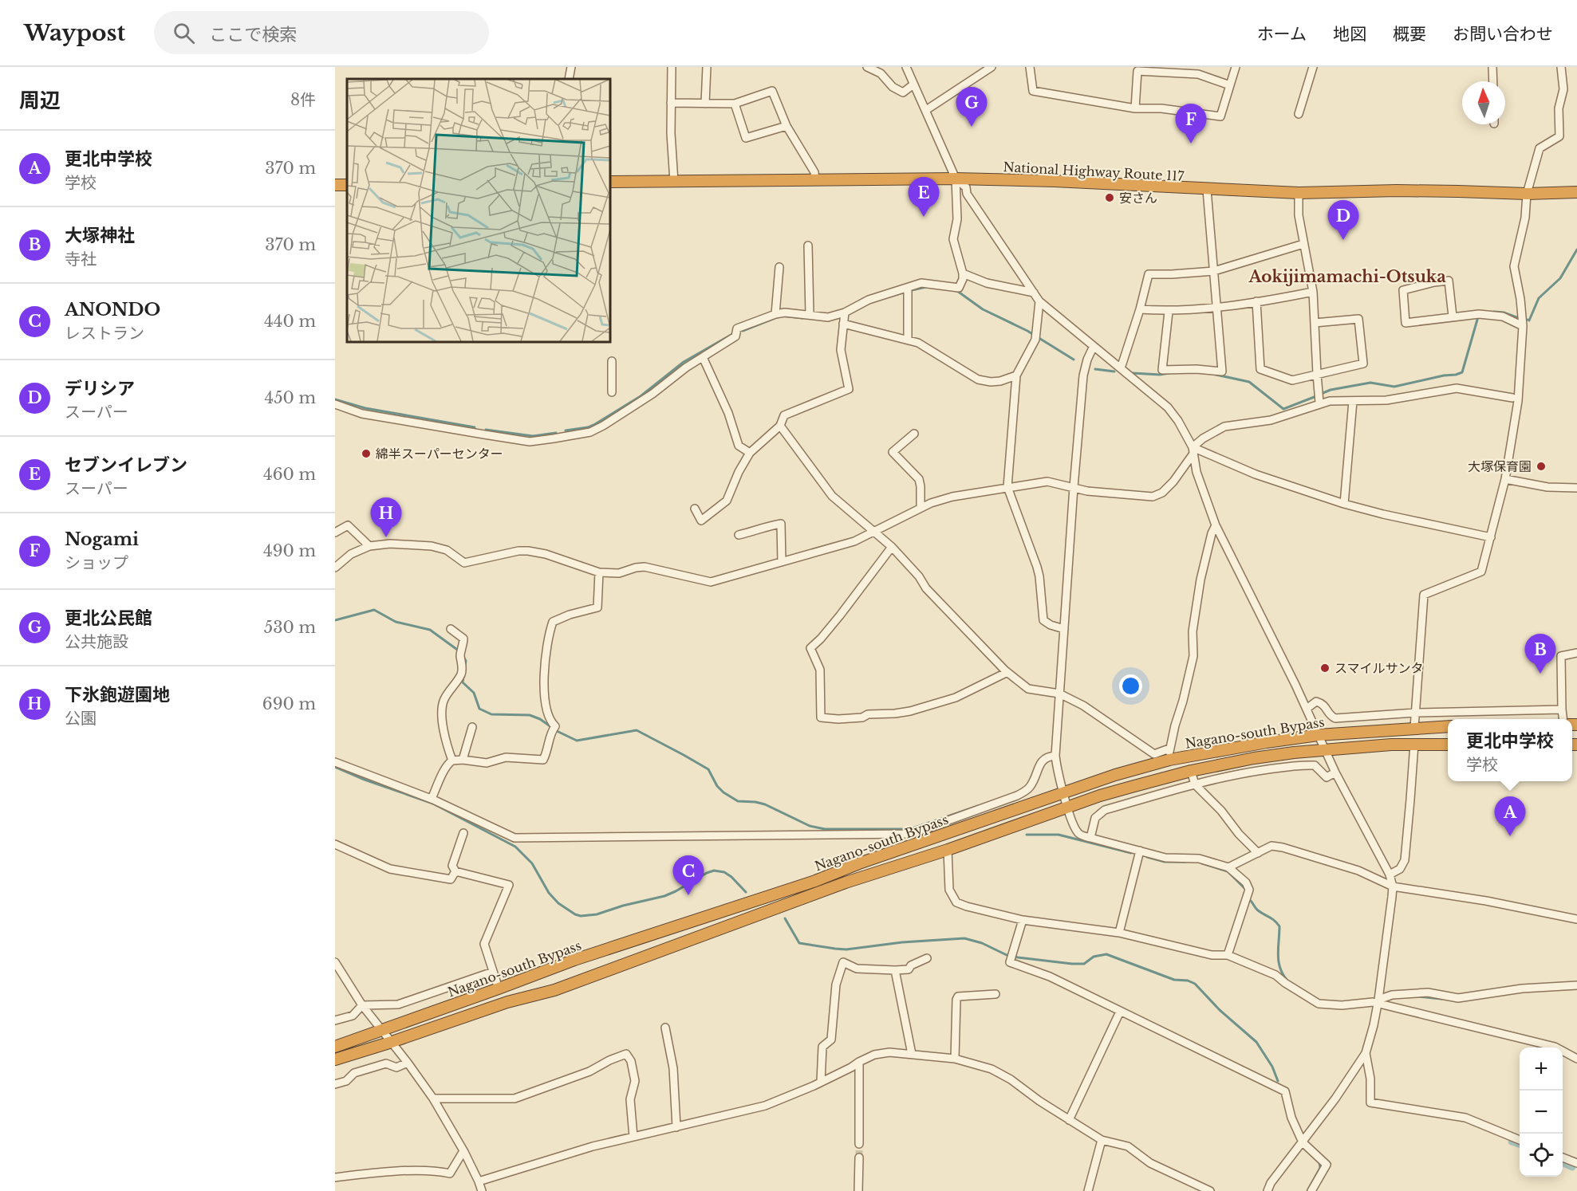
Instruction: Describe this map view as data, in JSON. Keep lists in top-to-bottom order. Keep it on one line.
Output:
{"streets":{"highway":["National Highway Route 117","Nagano-south Bypass"]},"districts":["Aokijimamachi-Otsuka"],"places":["安さん","綿半スーパーセンター","大塚保育園","スマイルサンタ"],"north":"top","page":{"header":"Waypost","search":"ここで検索","nav":["ホーム","地図","概要","お問い合わせ"],"heading":["周辺","8件"],"pins":["G","F","E","D","H","B","A","C"],"list":[{"mark":"A","name":"更北中学校","note":"学校","value":"370 m"},{"mark":"B","name":"大塚神社","note":"寺社","value":"370 m"},{"mark":"C","name":"ANONDO","note":"レストラン","value":"440 m"},{"mark":"D","name":"デリシア","note":"スーパー","value":"450 m"},{"mark":"E","name":"セブンイレブン","note":"スーパー","value":"460 m"},{"mark":"F","name":"Nogami","note":"ショップ","value":"490 m"},{"mark":"G","name":"更北公民館","note":"公共施設","value":"530 m"},{"mark":"H","name":"下氷鉋遊園地","note":"公園","value":"690 m"}],"popup":["更北中学校","学校"],"map_buttons":["+","−"]}}
